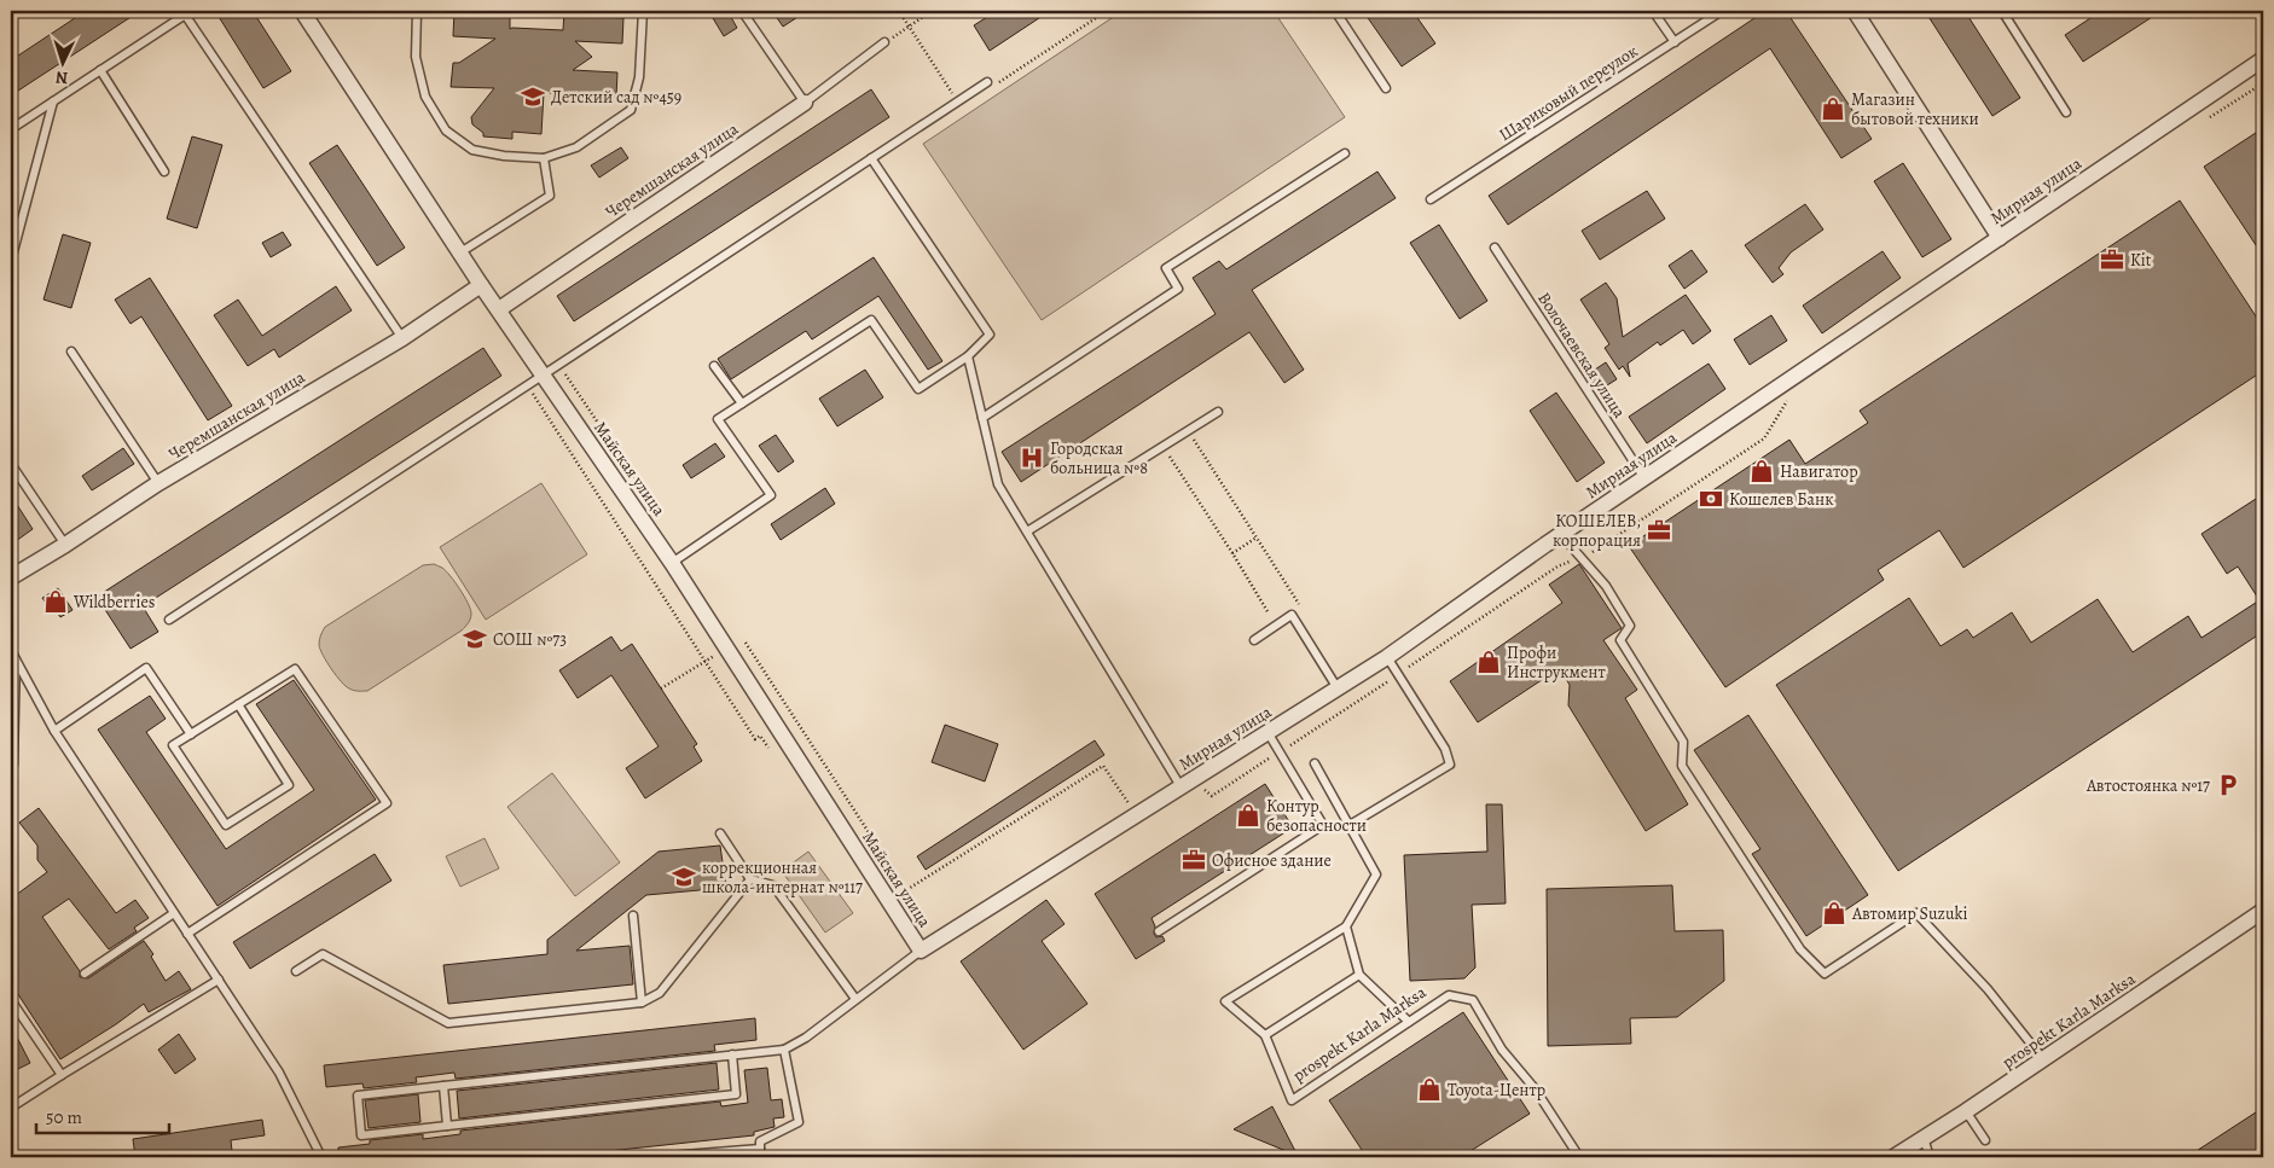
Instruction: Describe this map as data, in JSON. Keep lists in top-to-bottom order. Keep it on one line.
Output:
{"streets":{"street":["Черемшанская улица","Мирная улица","Майская улица","prospekt Karla Marksa"],"lane":["Шариковый переулок","Волочаевская улица"]},"crossings":[["Черемшанская улица","Майская улица"],["Мирная улица","Волочаевская улица"],["Мирная улица","Майская улица"]],"places":{"school or university":["Детский сад №459","СОШ №73","коррекционная школа-интернат №117"],"shop":["Магазин бытовой техники","Навигатор","Wildberries","Профи Инструкмент","Контур безопасности","Автомир Suzuki","Toyota-Центр"],"office":["Kit","КОШЕЛЕВ, корпорация","Офисное здание"],"hospital":["Городская больница №8"],"bank":["Кошелев Банк"],"parking":["Автостоянка №17"]},"scale_bar":"50 m","north":"bottom"}
